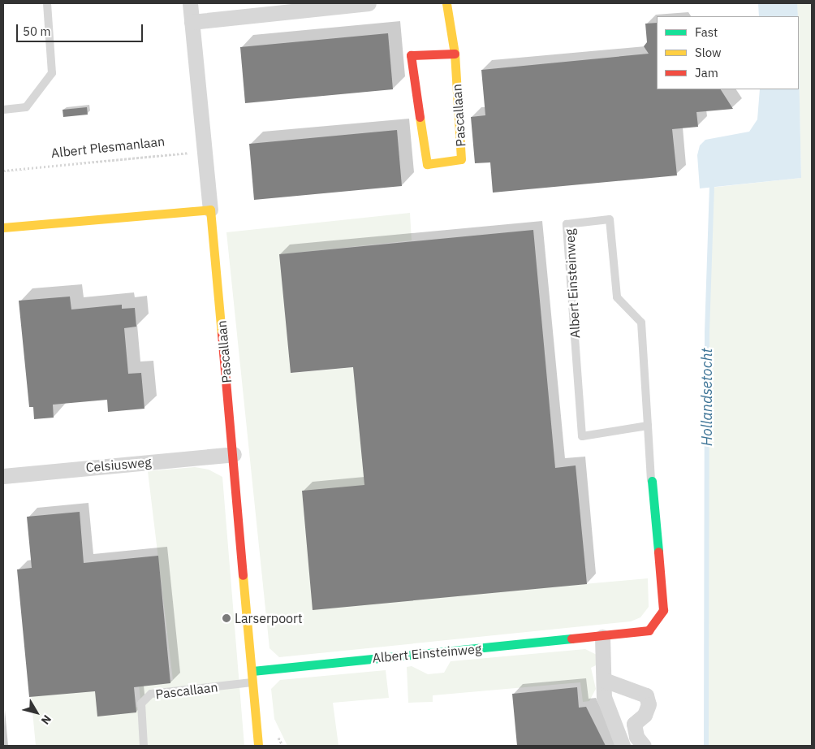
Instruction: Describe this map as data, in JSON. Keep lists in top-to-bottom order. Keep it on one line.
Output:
{"streets":{"street":["Pascallaan","Albert Einsteinweg","Celsiusweg"],"path":["Albert Plesmanlaan"]},"crossings":[["Pascallaan","Albert Plesmanlaan"],["Pascallaan","Albert Einsteinweg"],["Pascallaan","Celsiusweg"]],"water":["Hollandsetocht"],"places":["Larserpoort"],"legend":["Fast","Slow","Jam"],"scale_bar":"50 m","north":"bottom right"}
